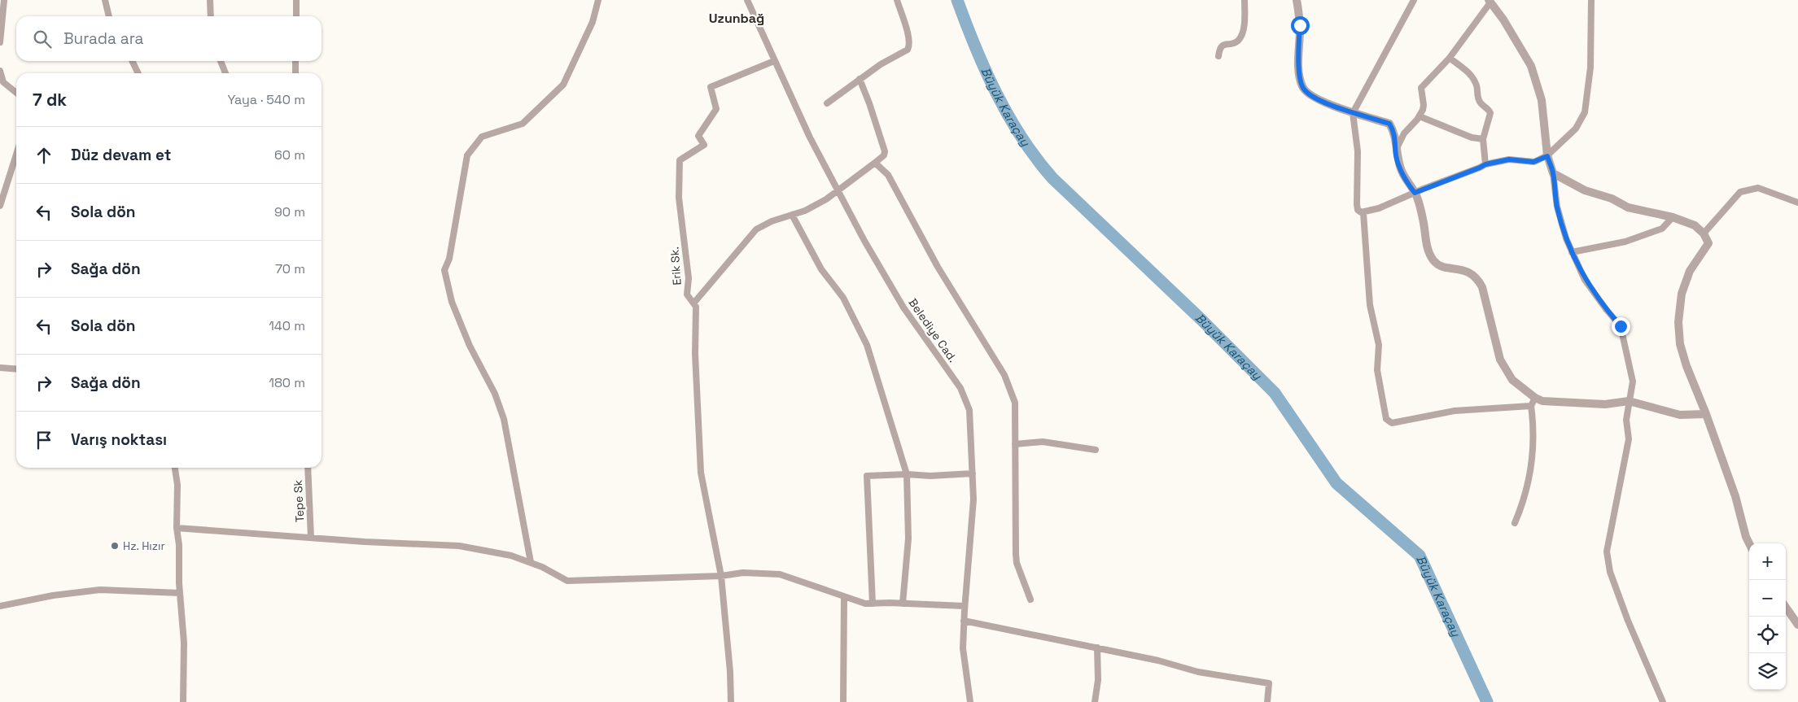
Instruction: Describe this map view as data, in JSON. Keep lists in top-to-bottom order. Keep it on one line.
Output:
{"streets":{"street":["Erik Sk.","Belediye Cad.","Tepe Sk"]},"crossings":[["Erik Sk.","Belediye Cad."]],"districts":["Uzunbağ"],"water":["Büyük Karaçay"],"places":["Hz. Hızır"],"page":{"search":"Burada ara","heading":["7 dk","Yaya · 540 m"],"list":[["Düz devam et","60 m"],["Sola dön","90 m"],["Sağa dön","70 m"],["Sola dön","140 m"],["Sağa dön","180 m"],"Varış noktası"],"map_buttons":["+","−"]}}
